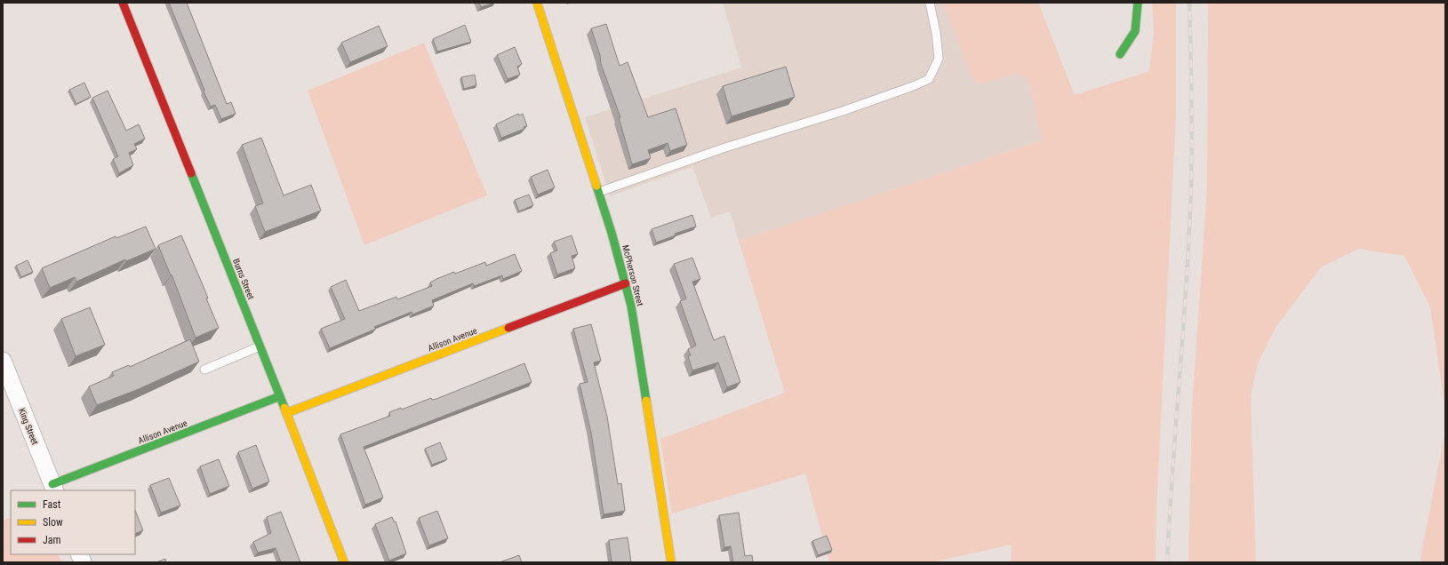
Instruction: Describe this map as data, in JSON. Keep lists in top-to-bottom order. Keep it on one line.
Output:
{"streets":{"street":["McPherson Street","Burns Street","Allison Avenue","King Street"]},"crossings":[["McPherson Street","Allison Avenue"],["Burns Street","Allison Avenue"],["Allison Avenue","King Street"]],"legend":["Fast","Slow","Jam"]}
